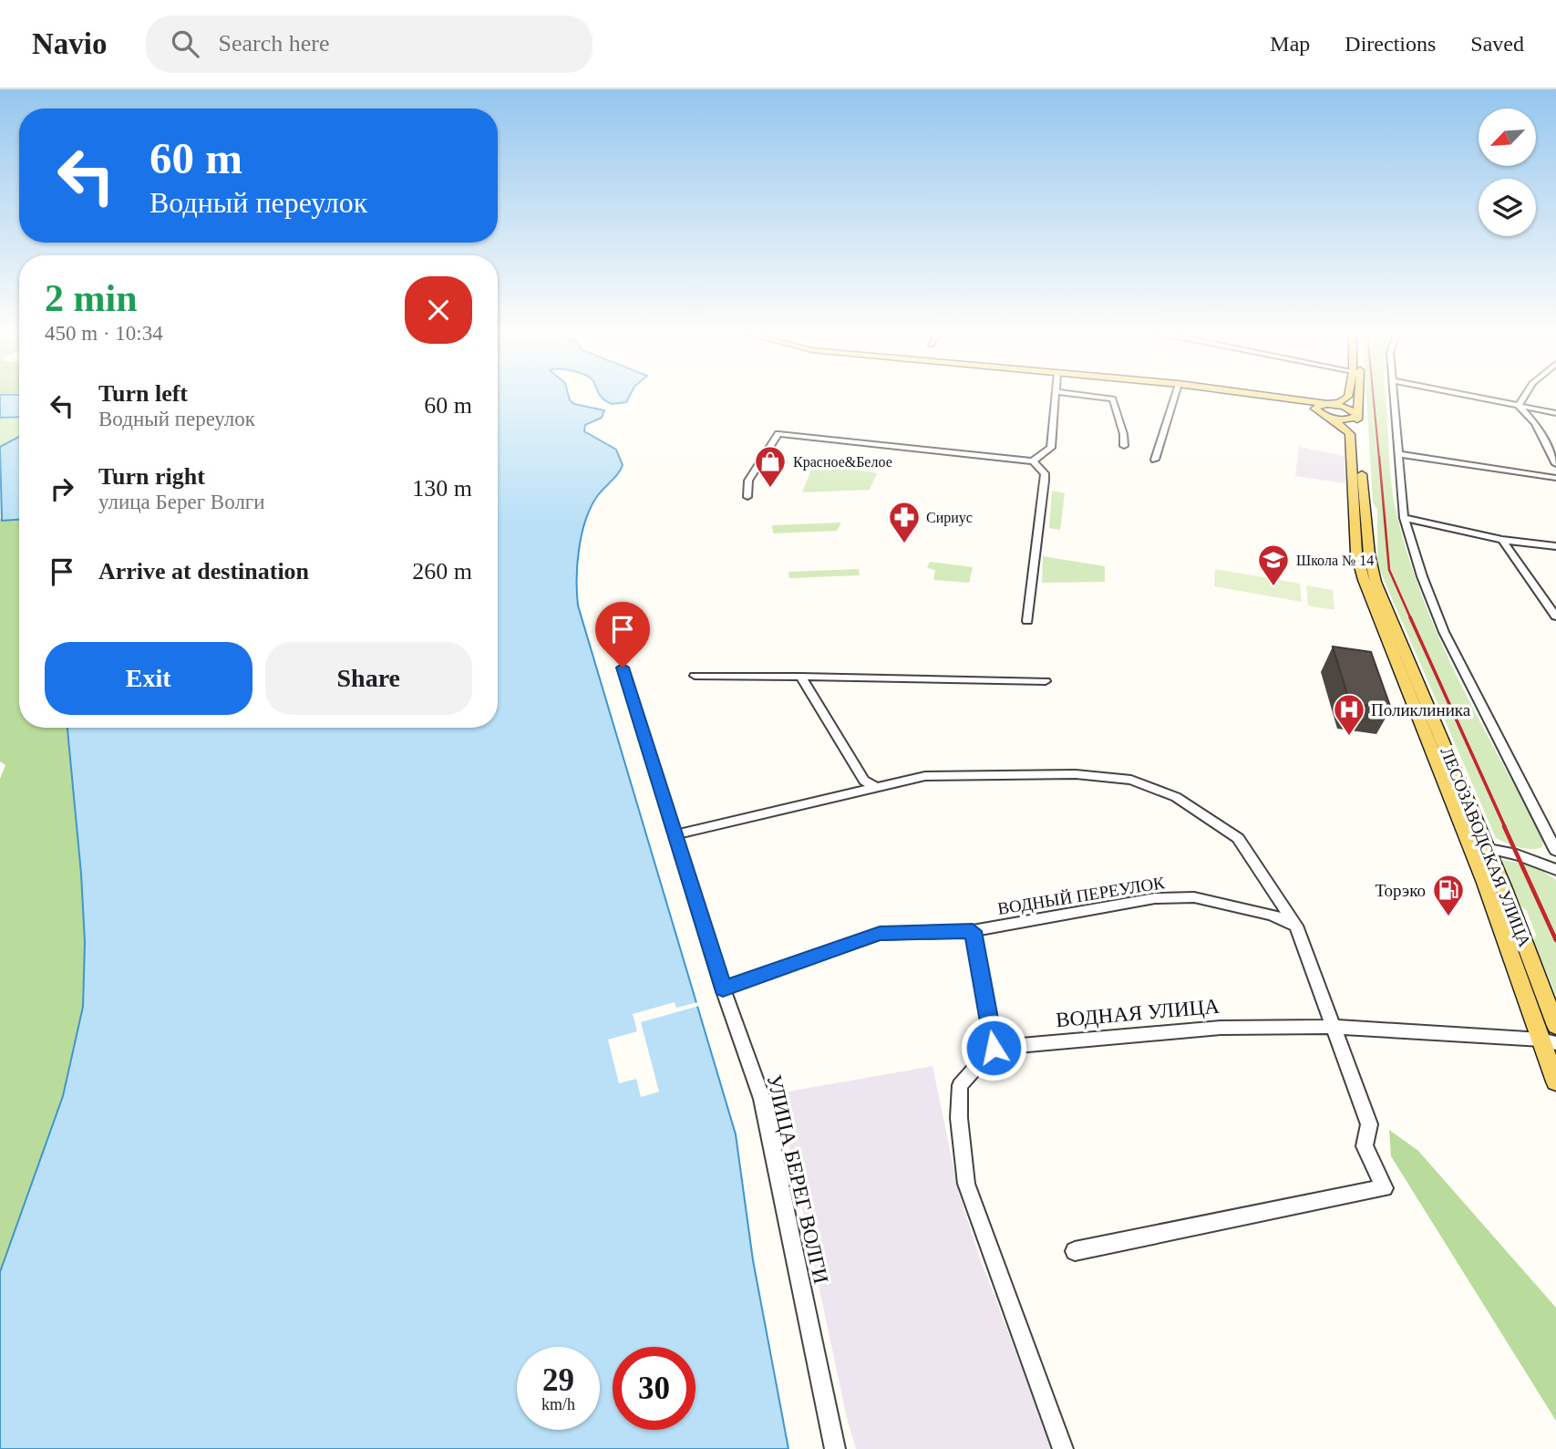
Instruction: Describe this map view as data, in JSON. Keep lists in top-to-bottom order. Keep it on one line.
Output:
{"streets":{"main road":["ЛЕСОЗАВОДСКАЯ УЛИЦА"],"street":["ВОДНЫЙ ПЕРЕУЛОК","ВОДНАЯ УЛИЦА","УЛИЦА БЕРЕГ ВОЛГИ"]},"crossings":[["ЛЕСОЗАВОДСКАЯ УЛИЦА","ВОДНАЯ УЛИЦА"],["ВОДНЫЙ ПЕРЕУЛОК","УЛИЦА БЕРЕГ ВОЛГИ"]],"places":{"shop":["Красное&Белое"],"pharmacy":["Сириус"],"school or university":["Школа № 14"],"hospital":["Поликлиника"],"fuel station":["Торэко"]},"north":"bottom left","page":{"header":"Navio","search":"Search here","nav":["Map","Directions","Saved"],"turn":["60 m","Водный переулок"],"heading":["2 min","450 m · 10:34"],"list":[{"name":"Turn left","note":"Водный переулок","value":"60 m"},{"name":"Turn right","note":"улица Берег Волги","value":"130 m"},{"name":"Arrive at destination","value":"260 m"}],"buttons":["Exit","Share"],"speed":"29 km/h","limit":"30"}}
